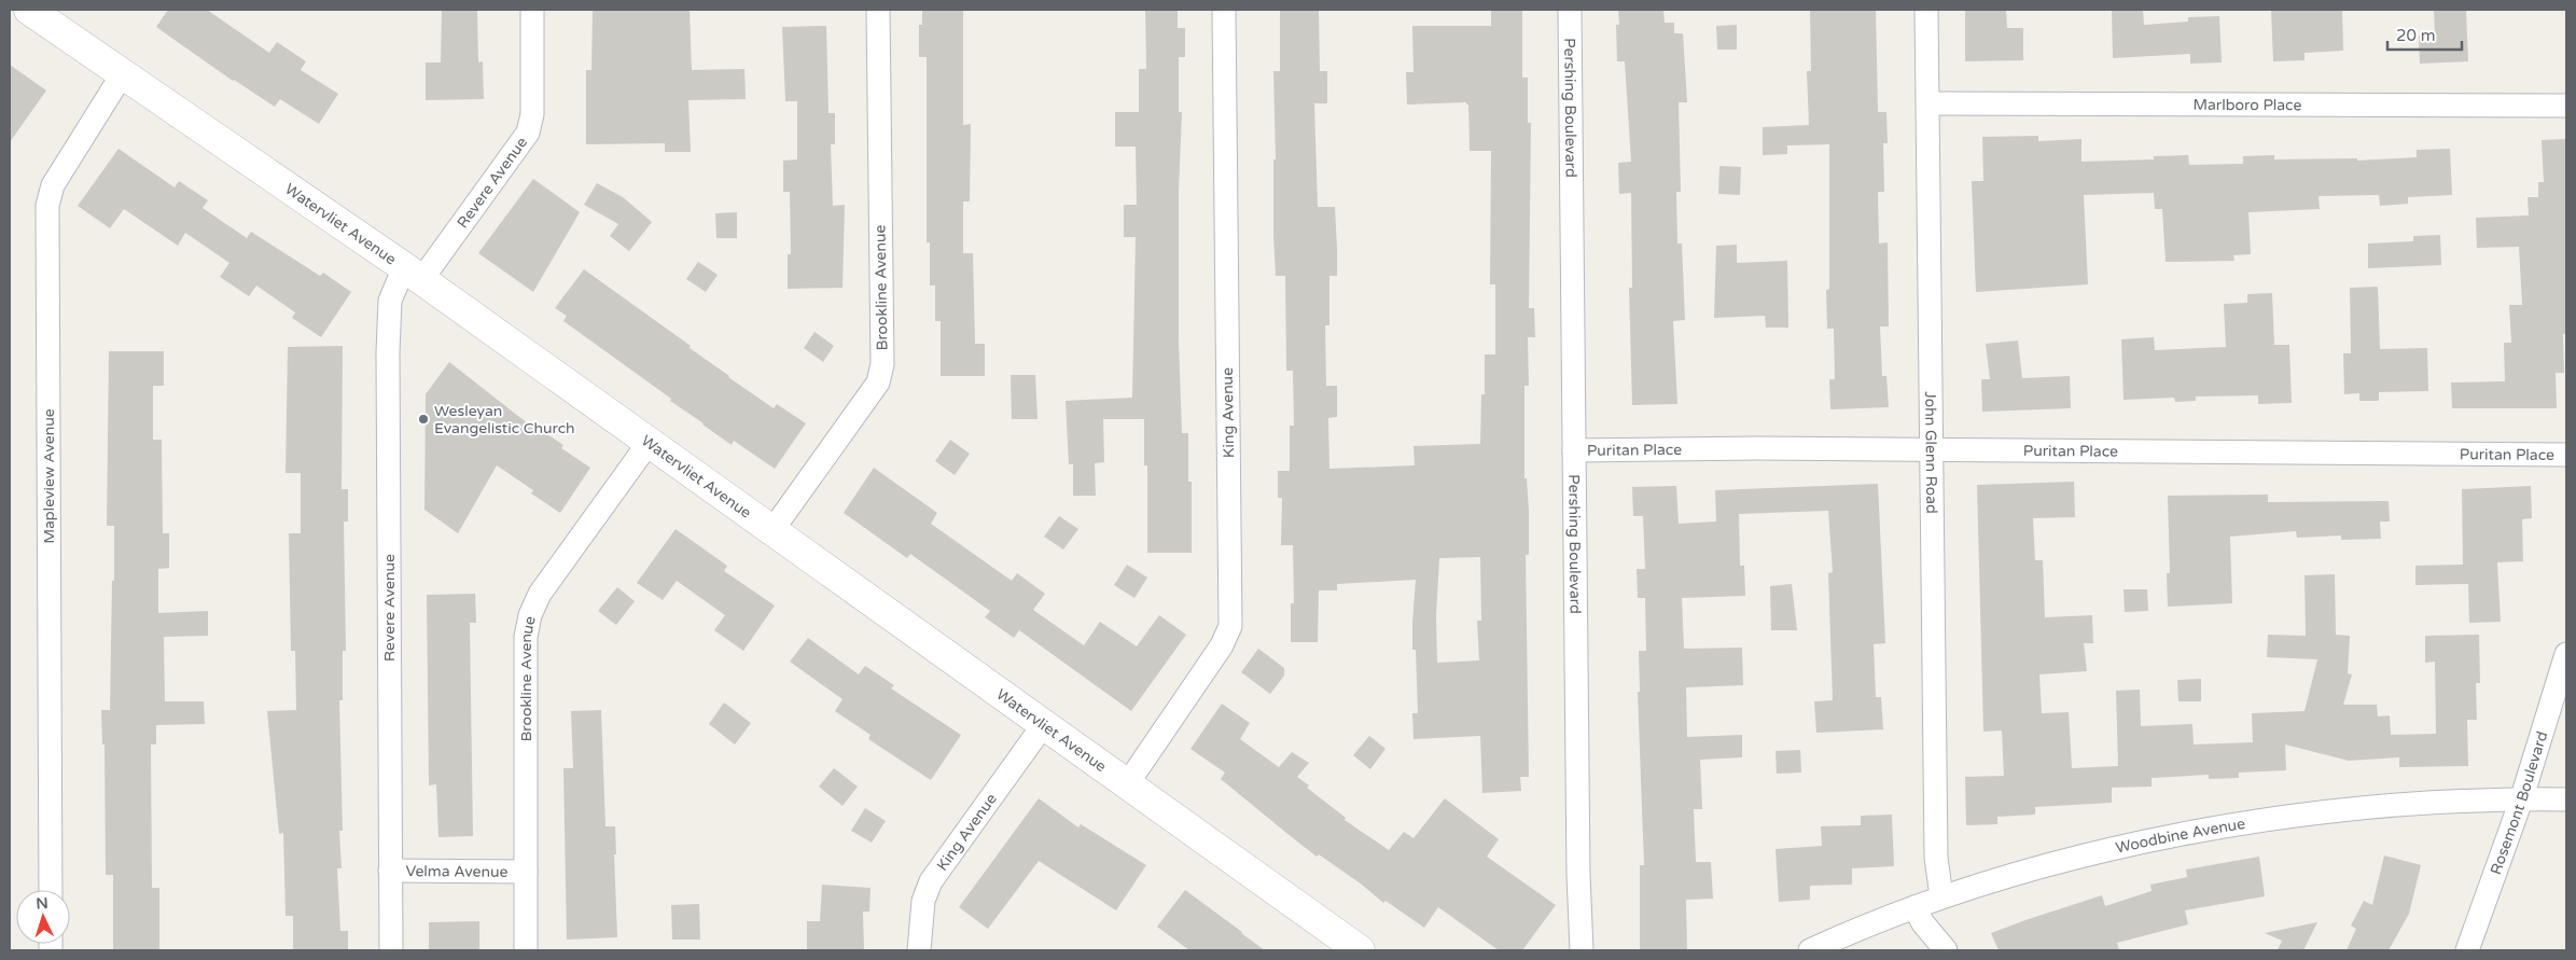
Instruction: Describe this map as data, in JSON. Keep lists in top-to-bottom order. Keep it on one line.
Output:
{"streets":{"street":["Marlboro Place","Pershing Boulevard","Revere Avenue","Watervliet Avenue","Brookline Avenue","King Avenue","Puritan Place","John Glenn Road","Mapleview Avenue","Rosemont Boulevard","Woodbine Avenue","Velma Avenue"]},"crossings":[["Marlboro Place","John Glenn Road"],["Pershing Boulevard","Puritan Place"],["Revere Avenue","Watervliet Avenue"],["Revere Avenue","Velma Avenue"],["Watervliet Avenue","Brookline Avenue"],["Watervliet Avenue","King Avenue"],["Watervliet Avenue","Mapleview Avenue"],["Brookline Avenue","Velma Avenue"],["Puritan Place","John Glenn Road"],["John Glenn Road","Woodbine Avenue"],["Rosemont Boulevard","Woodbine Avenue"]],"places":["Wesleyan Evangelistic Church"],"scale_bar":"20 m","north":"top"}
